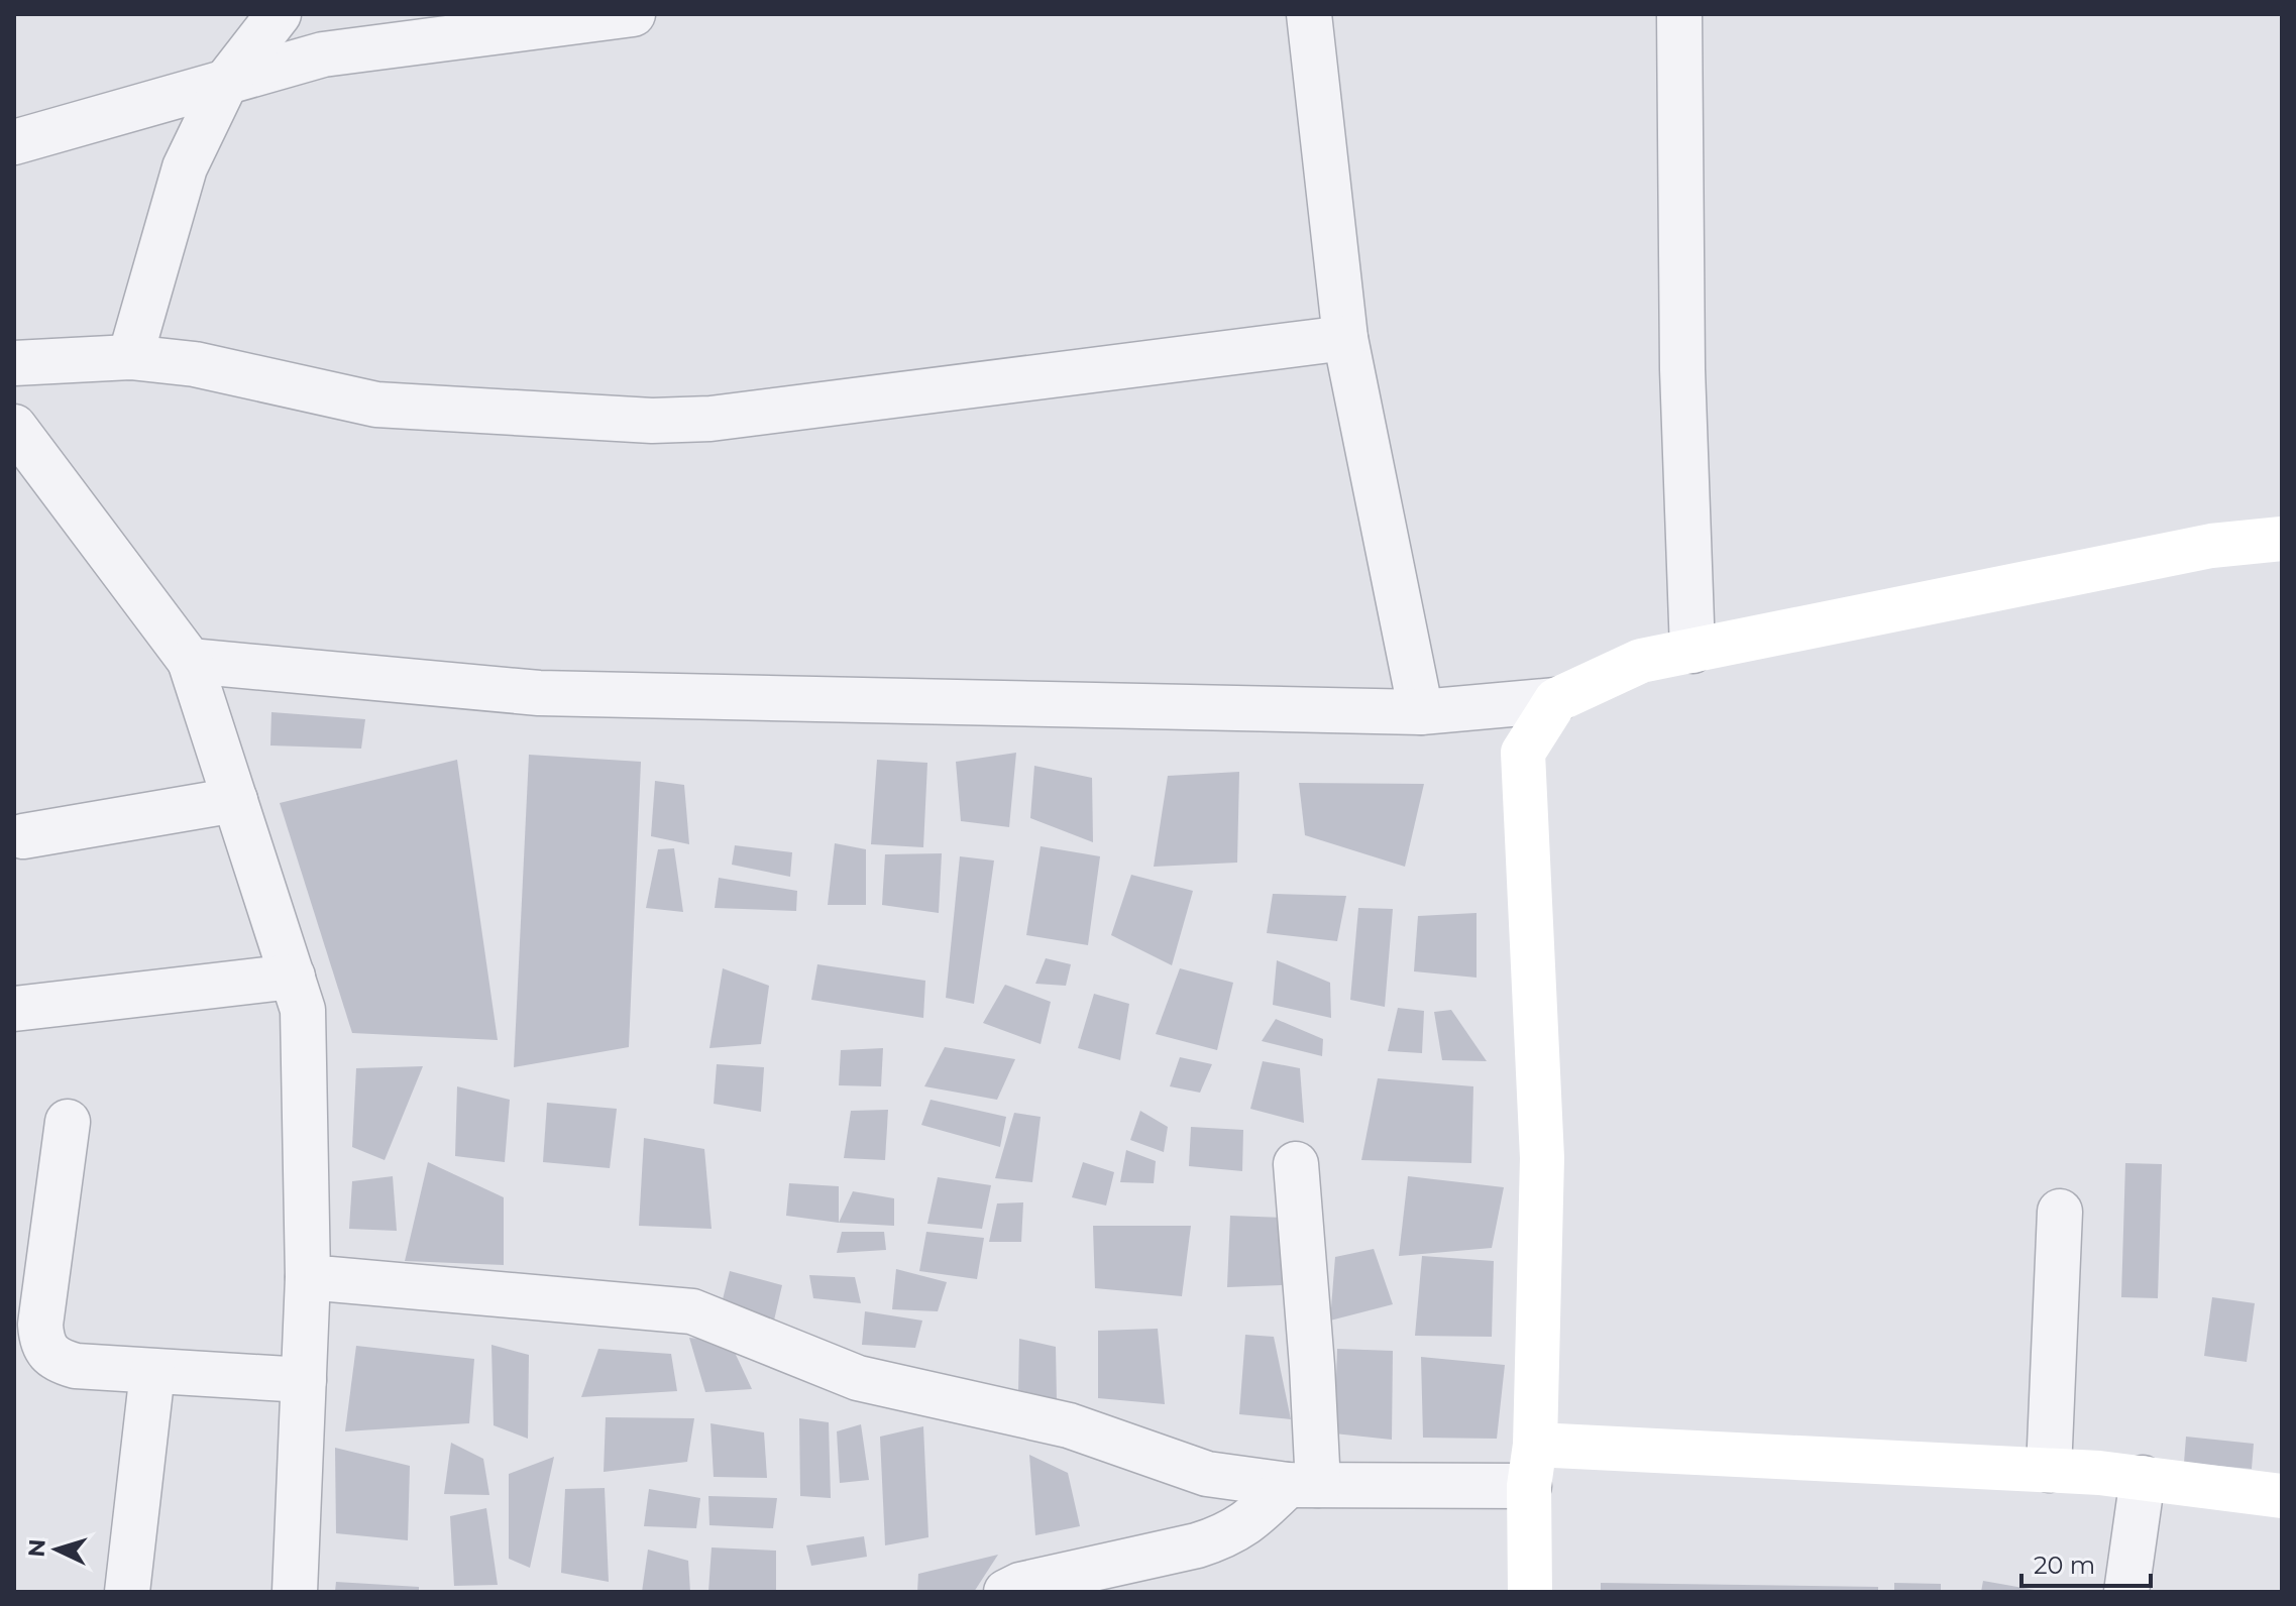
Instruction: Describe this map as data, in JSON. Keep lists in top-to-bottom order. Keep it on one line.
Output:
{"scale_bar":"20 m","north":"left"}
